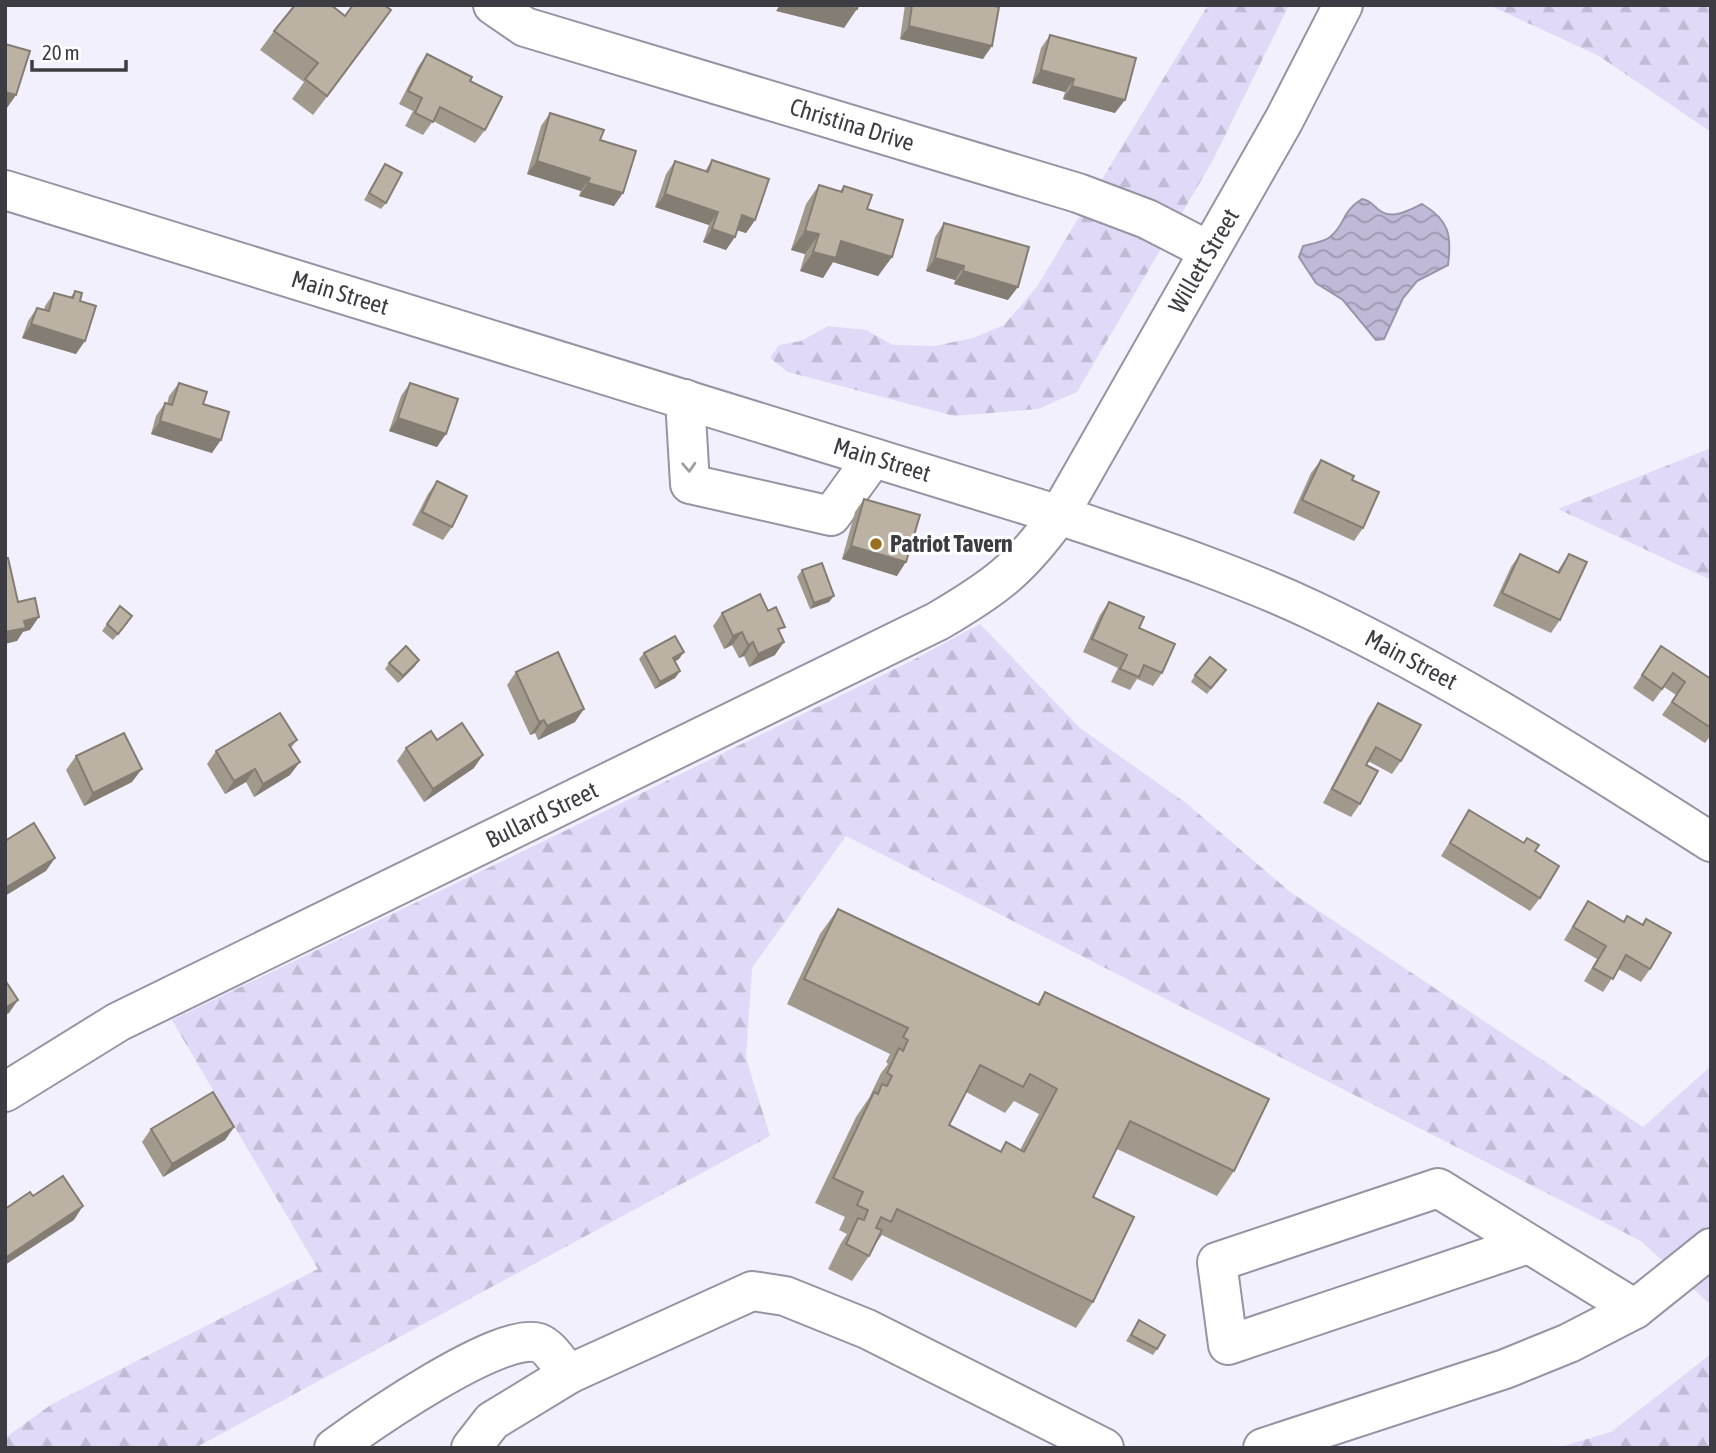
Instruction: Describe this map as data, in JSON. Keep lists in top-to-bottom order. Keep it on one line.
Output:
{"streets":{"main road":["Christina Drive","Willett Street","Main Street","Bullard Street"]},"crossings":[["Christina Drive","Willett Street"],["Willett Street","Main Street"],["Willett Street","Bullard Street"],["Main Street","Bullard Street"]],"places":["Patriot Tavern"],"scale_bar":"20 m"}
